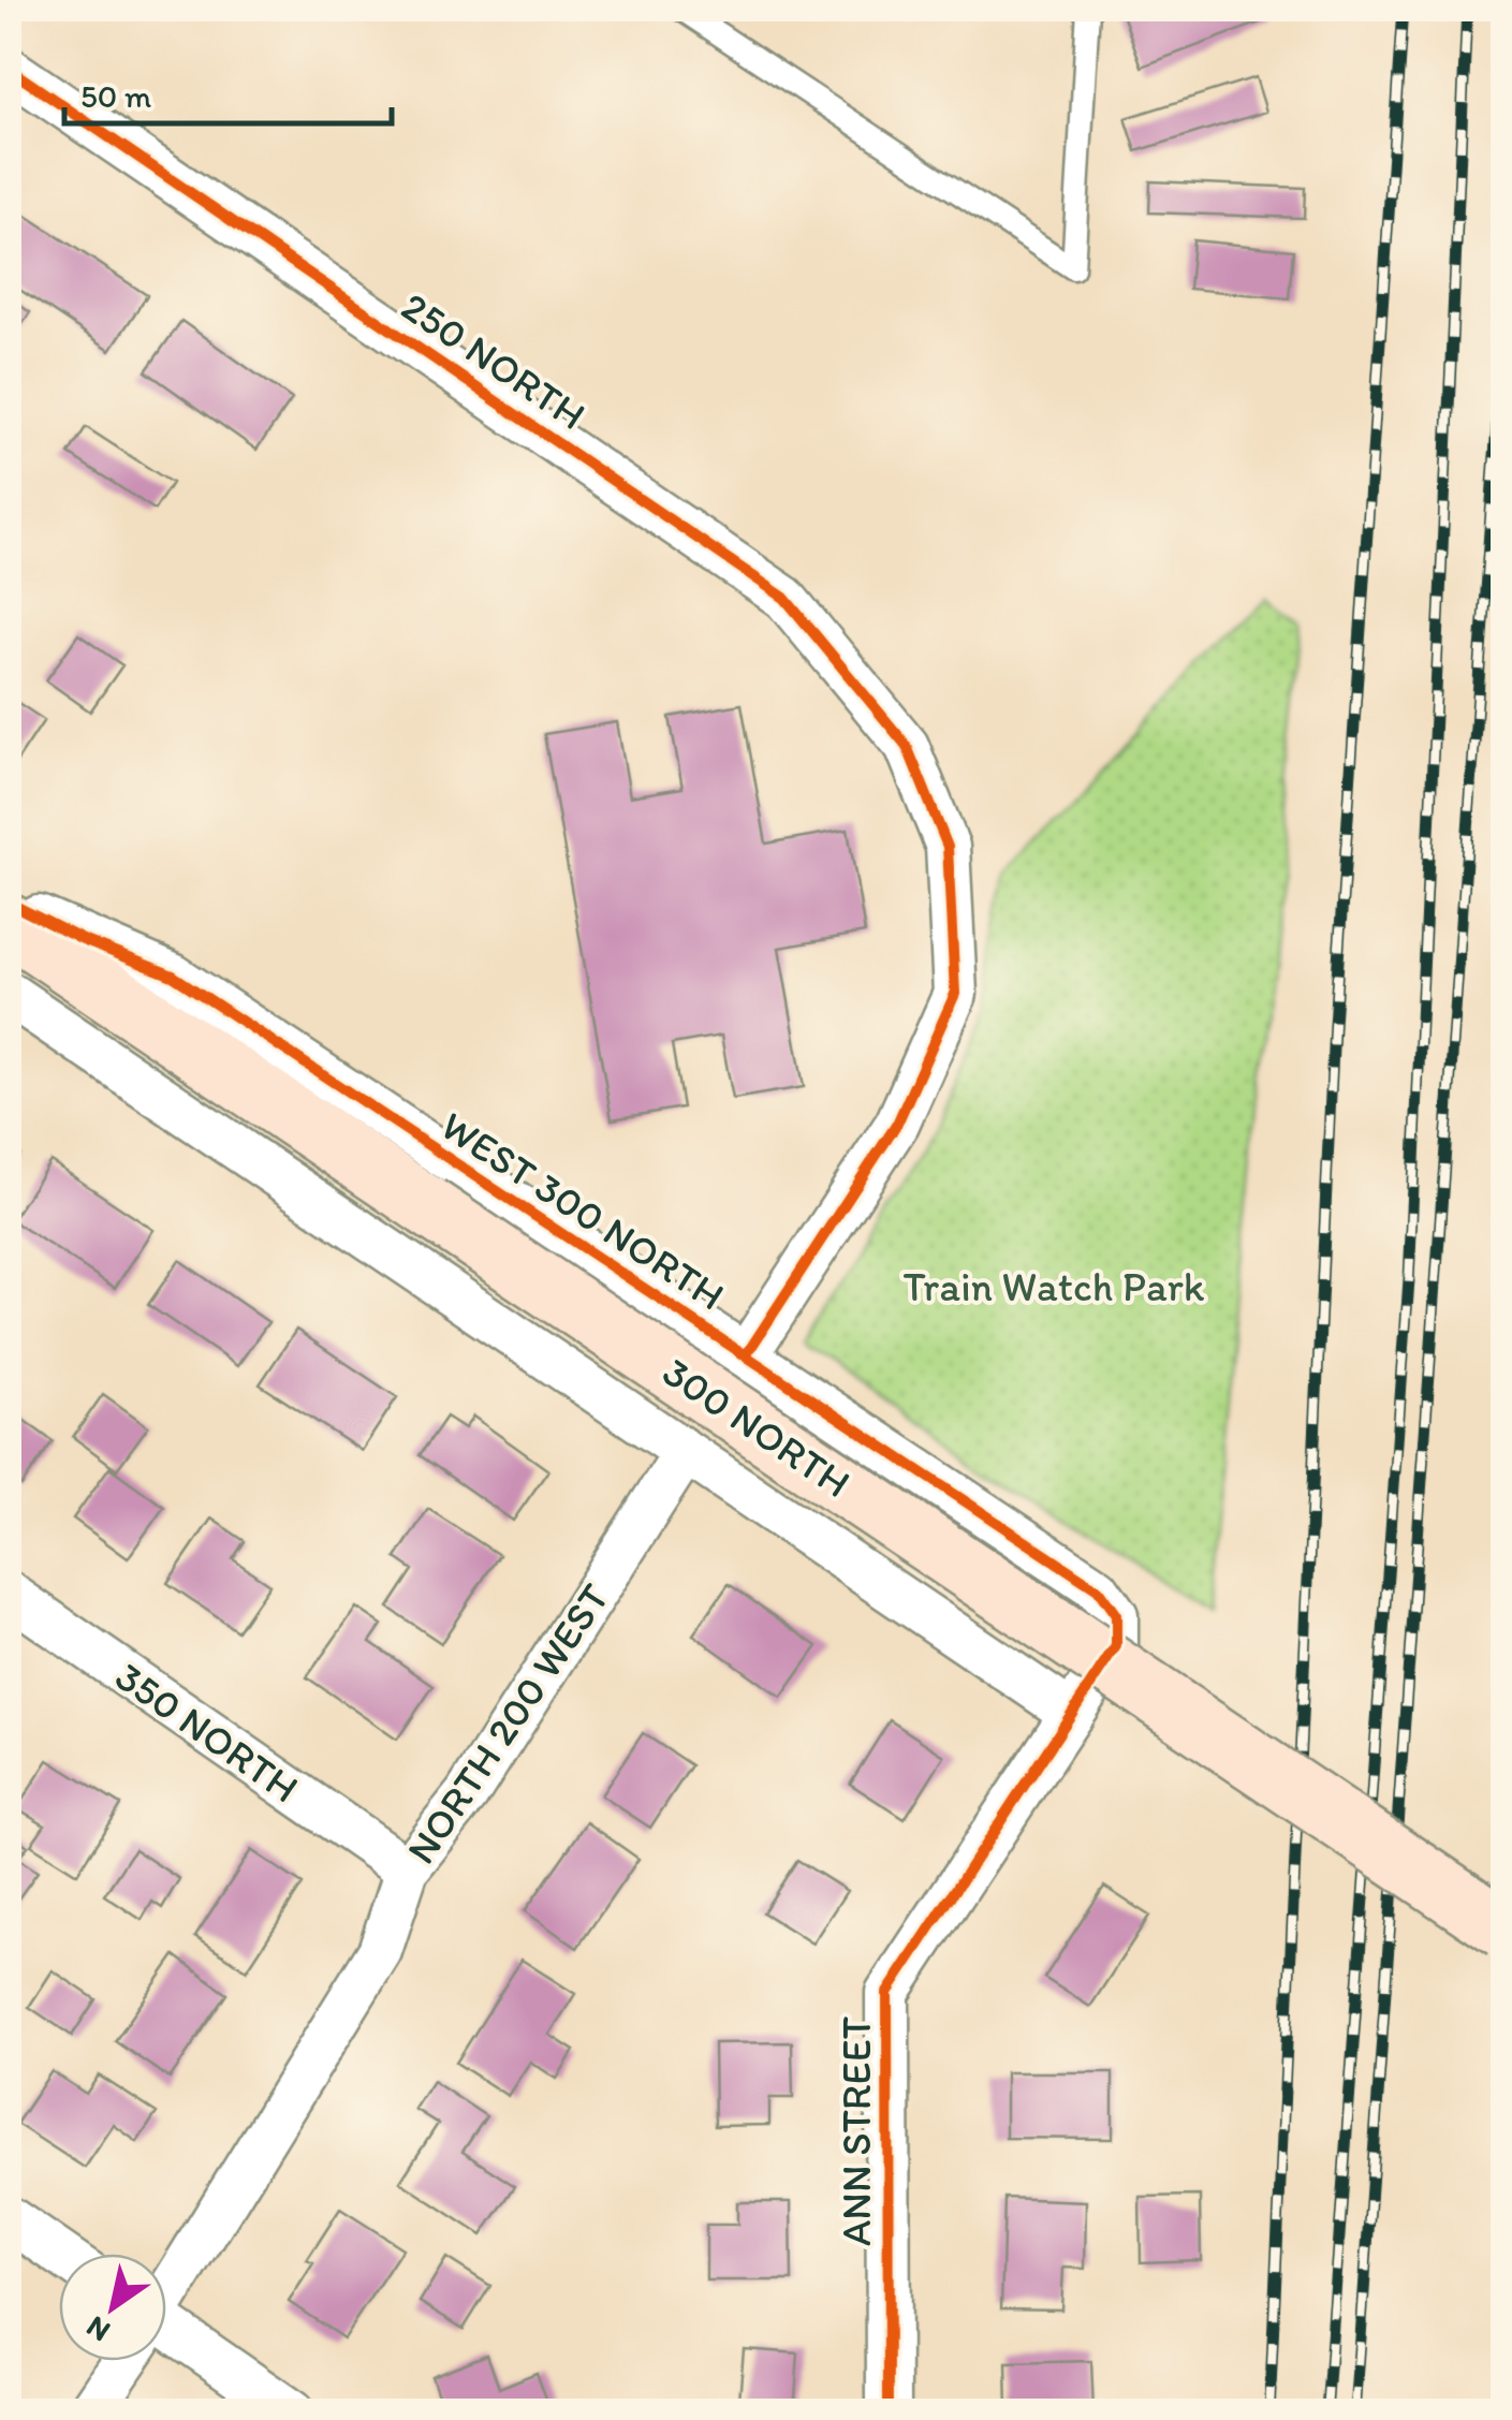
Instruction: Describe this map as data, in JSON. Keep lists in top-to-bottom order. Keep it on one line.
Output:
{"streets":{"main road":["300 NORTH"],"street":["250 NORTH","WEST 300 NORTH","NORTH 200 WEST","350 NORTH","ANN STREET"]},"crossings":[["250 NORTH","WEST 300 NORTH"],["WEST 300 NORTH","ANN STREET"],["NORTH 200 WEST","350 NORTH"]],"parks":["Train Watch Park"],"scale_bar":"50 m","north":"bottom left"}
